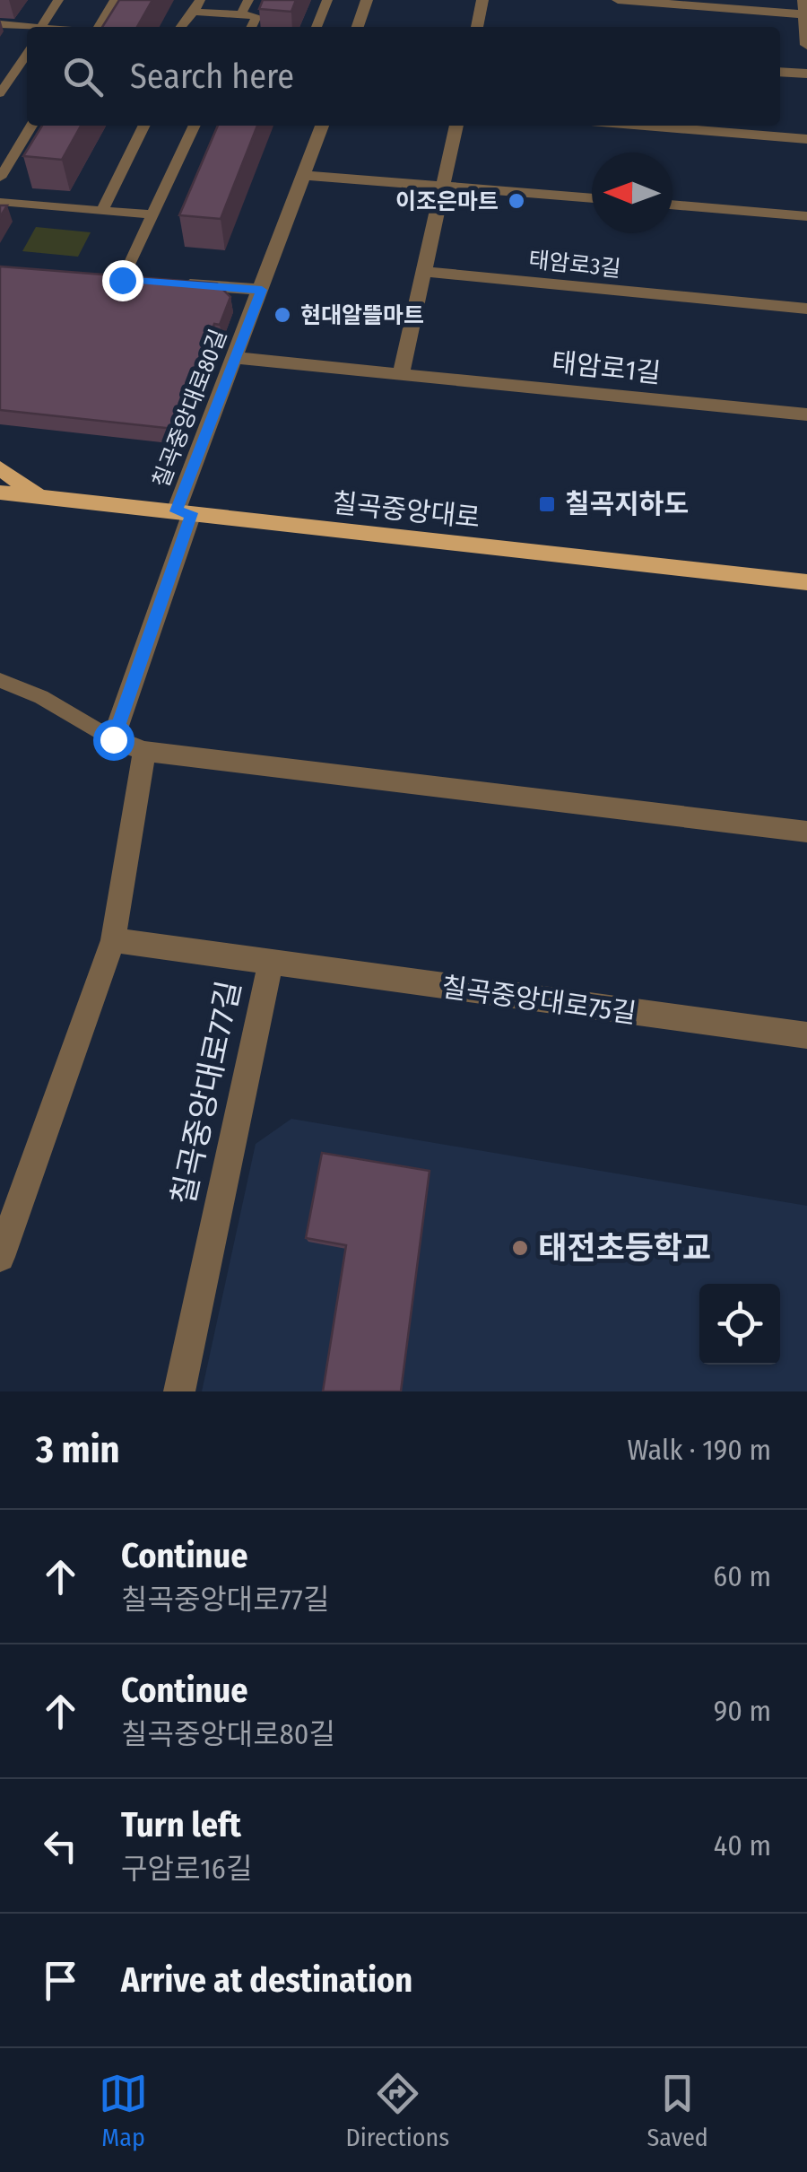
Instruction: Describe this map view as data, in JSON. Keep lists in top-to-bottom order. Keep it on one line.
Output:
{"streets":{"main road":["칠곡중앙대로"],"street":["태암로3길","태암로1길","칠곡중앙대로80길","칠곡중앙대로75길","칠곡중앙대로77길"]},"crossings":[["태암로1길","칠곡중앙대로80길"],["칠곡중앙대로80길","칠곡중앙대로"],["칠곡중앙대로75길","칠곡중앙대로77길"]],"places":{"other":["이조은마트","현대알뜰마트","태전초등학교"],"transit":["칠곡지하도"]},"north":"left","page":{"search":"Search here","heading":["3 min","Walk · 190 m"],"list":[["Continue","칠곡중앙대로77길","60 m"],["Continue","칠곡중앙대로80길","90 m"],["Turn left","구암로16길","40 m"],"Arrive at destination"],"nav":["Map","Directions","Saved"]}}
